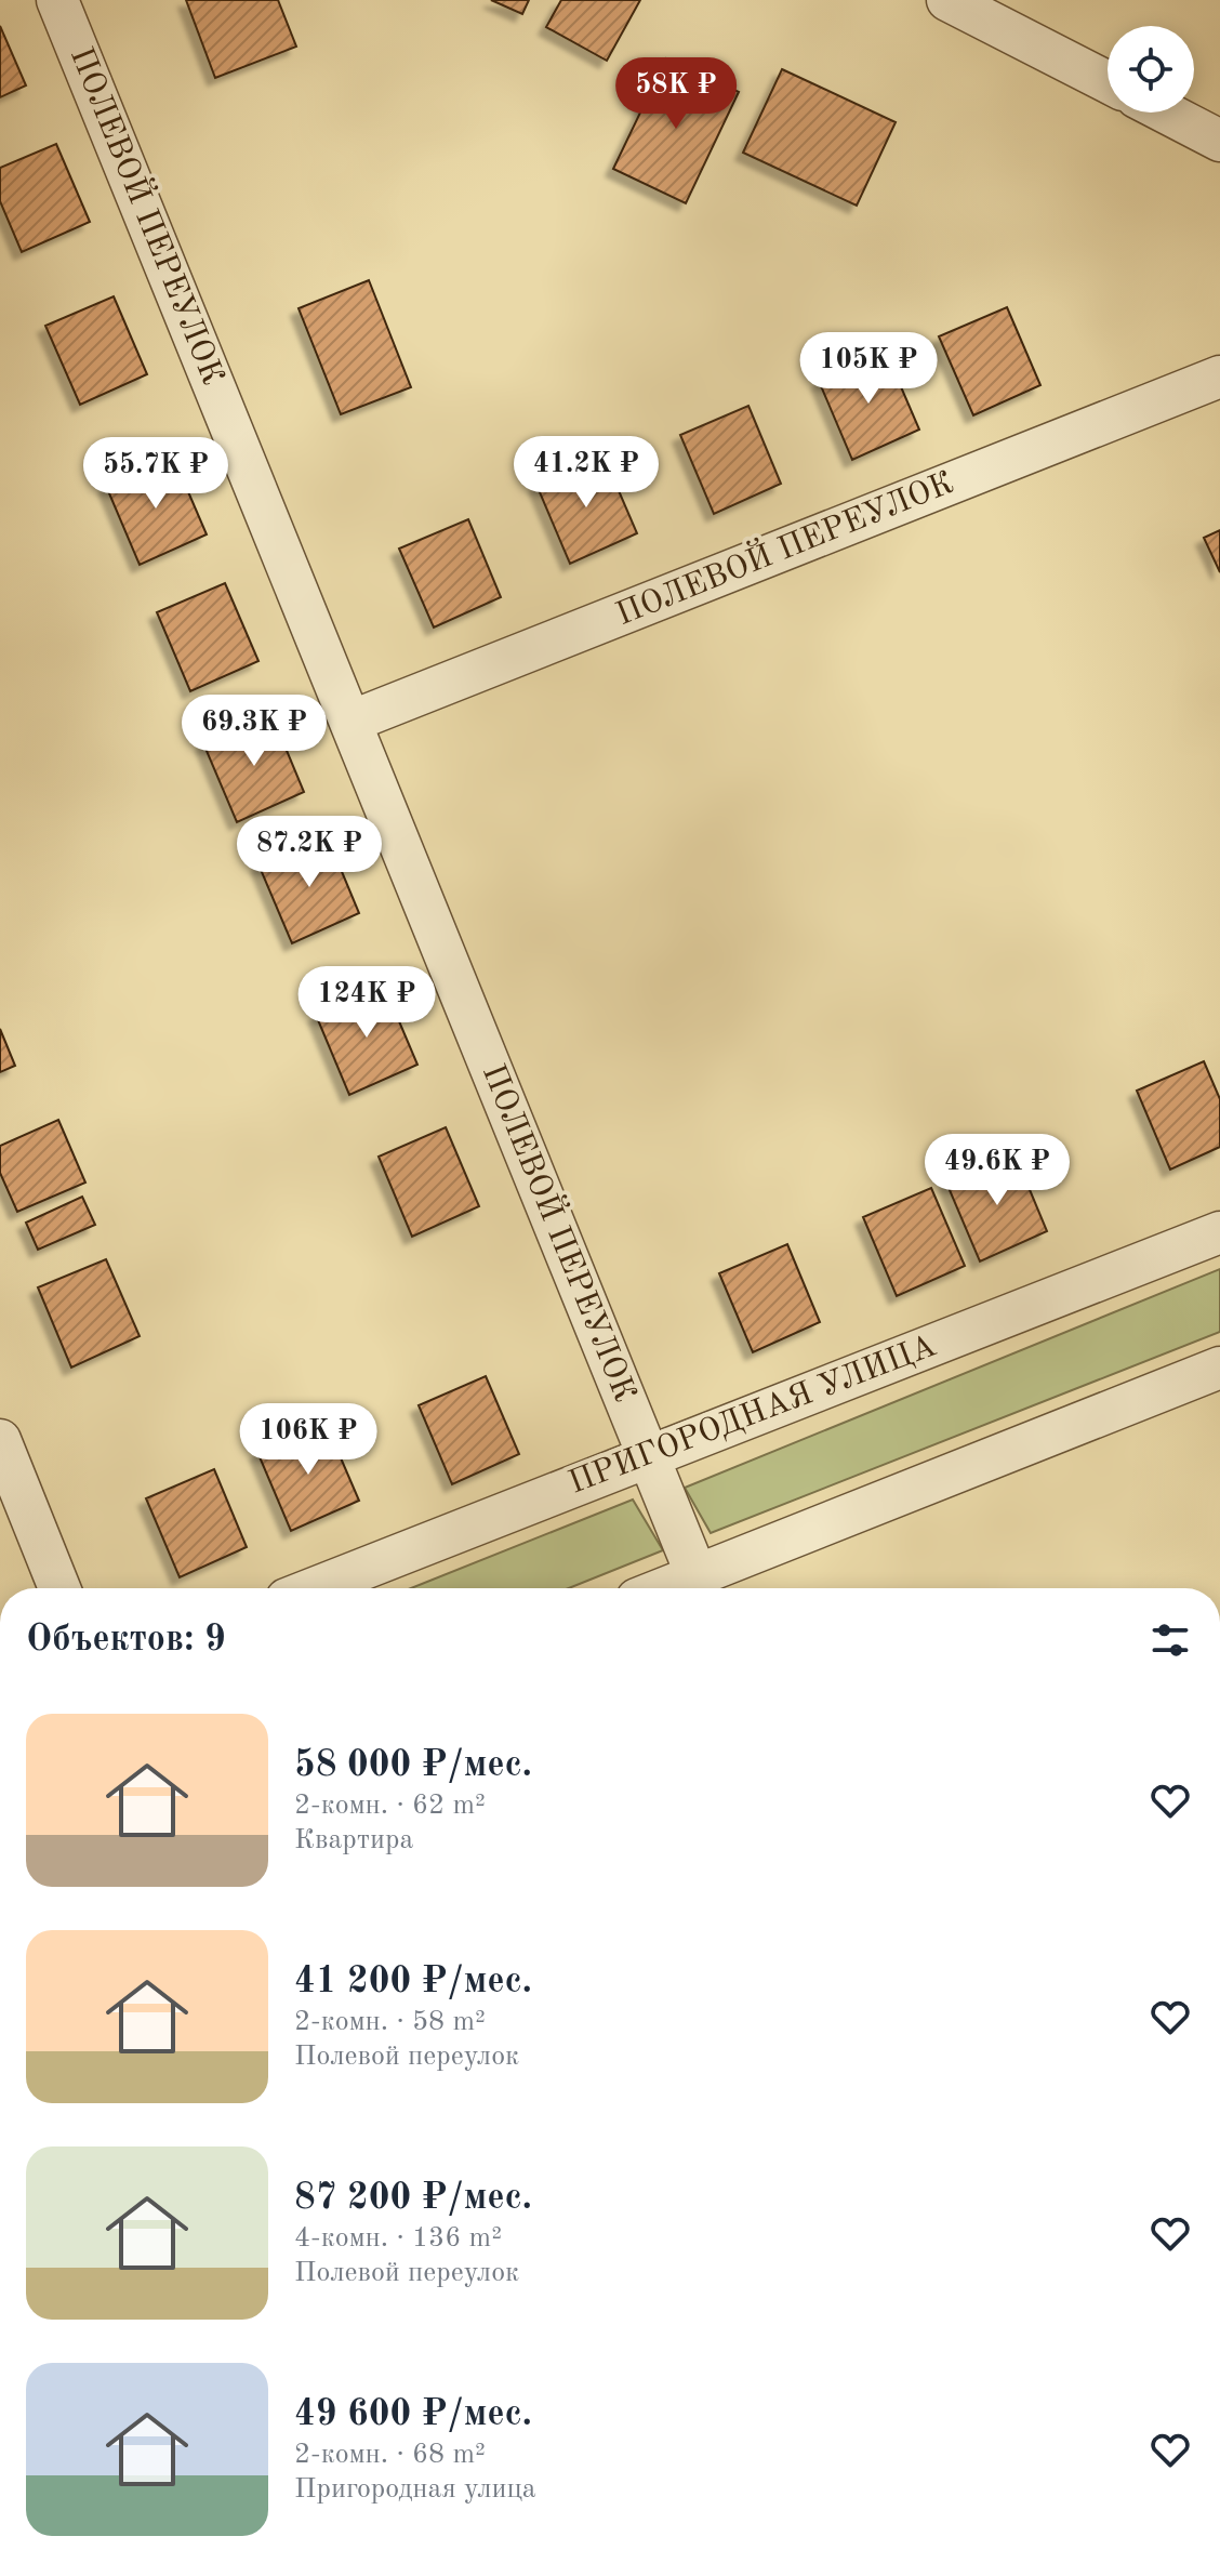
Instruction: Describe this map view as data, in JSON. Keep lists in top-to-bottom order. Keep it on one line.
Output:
{"streets":{"street":["ПОЛЕВОЙ ПЕРЕУЛОК","ПРИГОРОДНАЯ УЛИЦА"]},"crossings":[["ПОЛЕВОЙ ПЕРЕУЛОК","ПРИГОРОДНАЯ УЛИЦА"]],"page":{"price":["58K ₽","105K ₽","41.2K ₽","55.7K ₽","69.3K ₽","87.2K ₽","124K ₽","49.6K ₽","106K ₽"],"heading":"Объектов: 9","list":[{"name":"58 000 ₽/мес.","note":"2-комн. · 62 m² · Квартира"},{"name":"41 200 ₽/мес.","note":"2-комн. · 58 m² · Полевой переулок"},{"name":"87 200 ₽/мес.","note":"4-комн. · 136 m² · Полевой переулок"},{"name":"49 600 ₽/мес.","note":"2-комн. · 68 m² · Пригородная улица"}]}}
